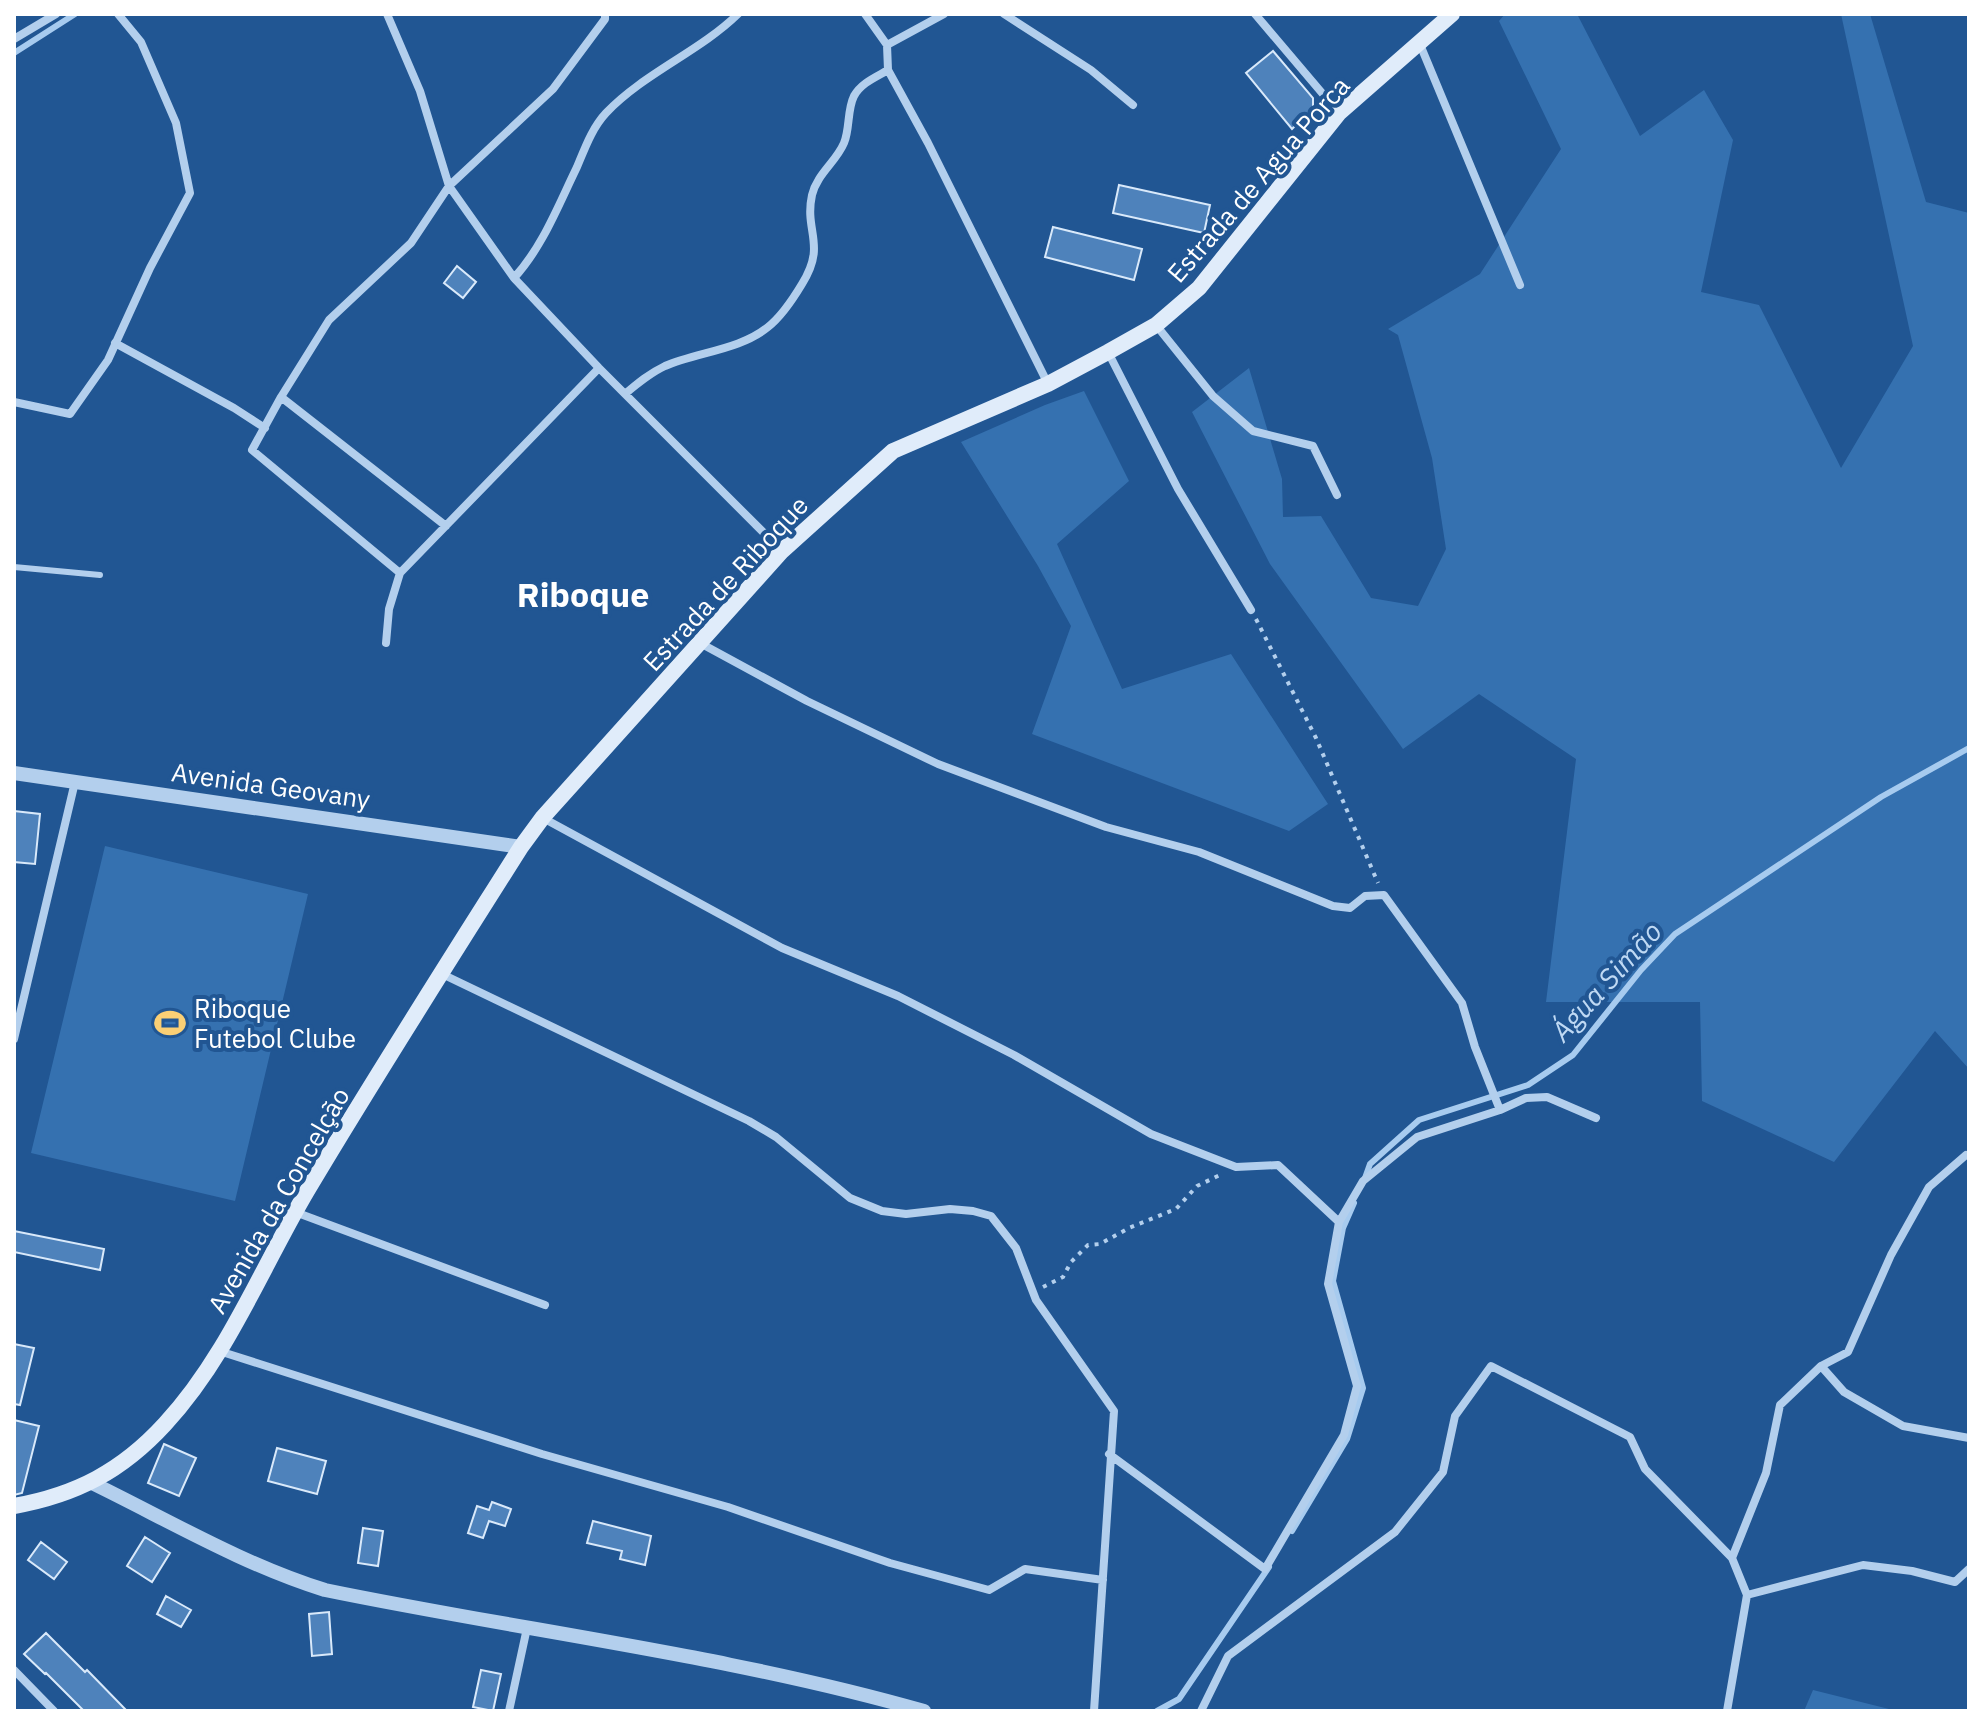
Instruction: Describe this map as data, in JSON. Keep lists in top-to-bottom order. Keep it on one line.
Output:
{"streets":{"main road":["Estrada de Agua Porca","Estrada de Riboque","Avenida da Concelção"],"street":["Avenida Geovany"]},"crossings":[["Estrada de Agua Porca","Estrada de Riboque"],["Estrada de Riboque","Avenida Geovany"],["Estrada de Riboque","Avenida da Concelção"],["Avenida Geovany","Avenida da Concelção"]],"districts":["Riboque"],"water":["Água Simão"],"places":{"sports":["Riboque Futebol Clube"]}}
